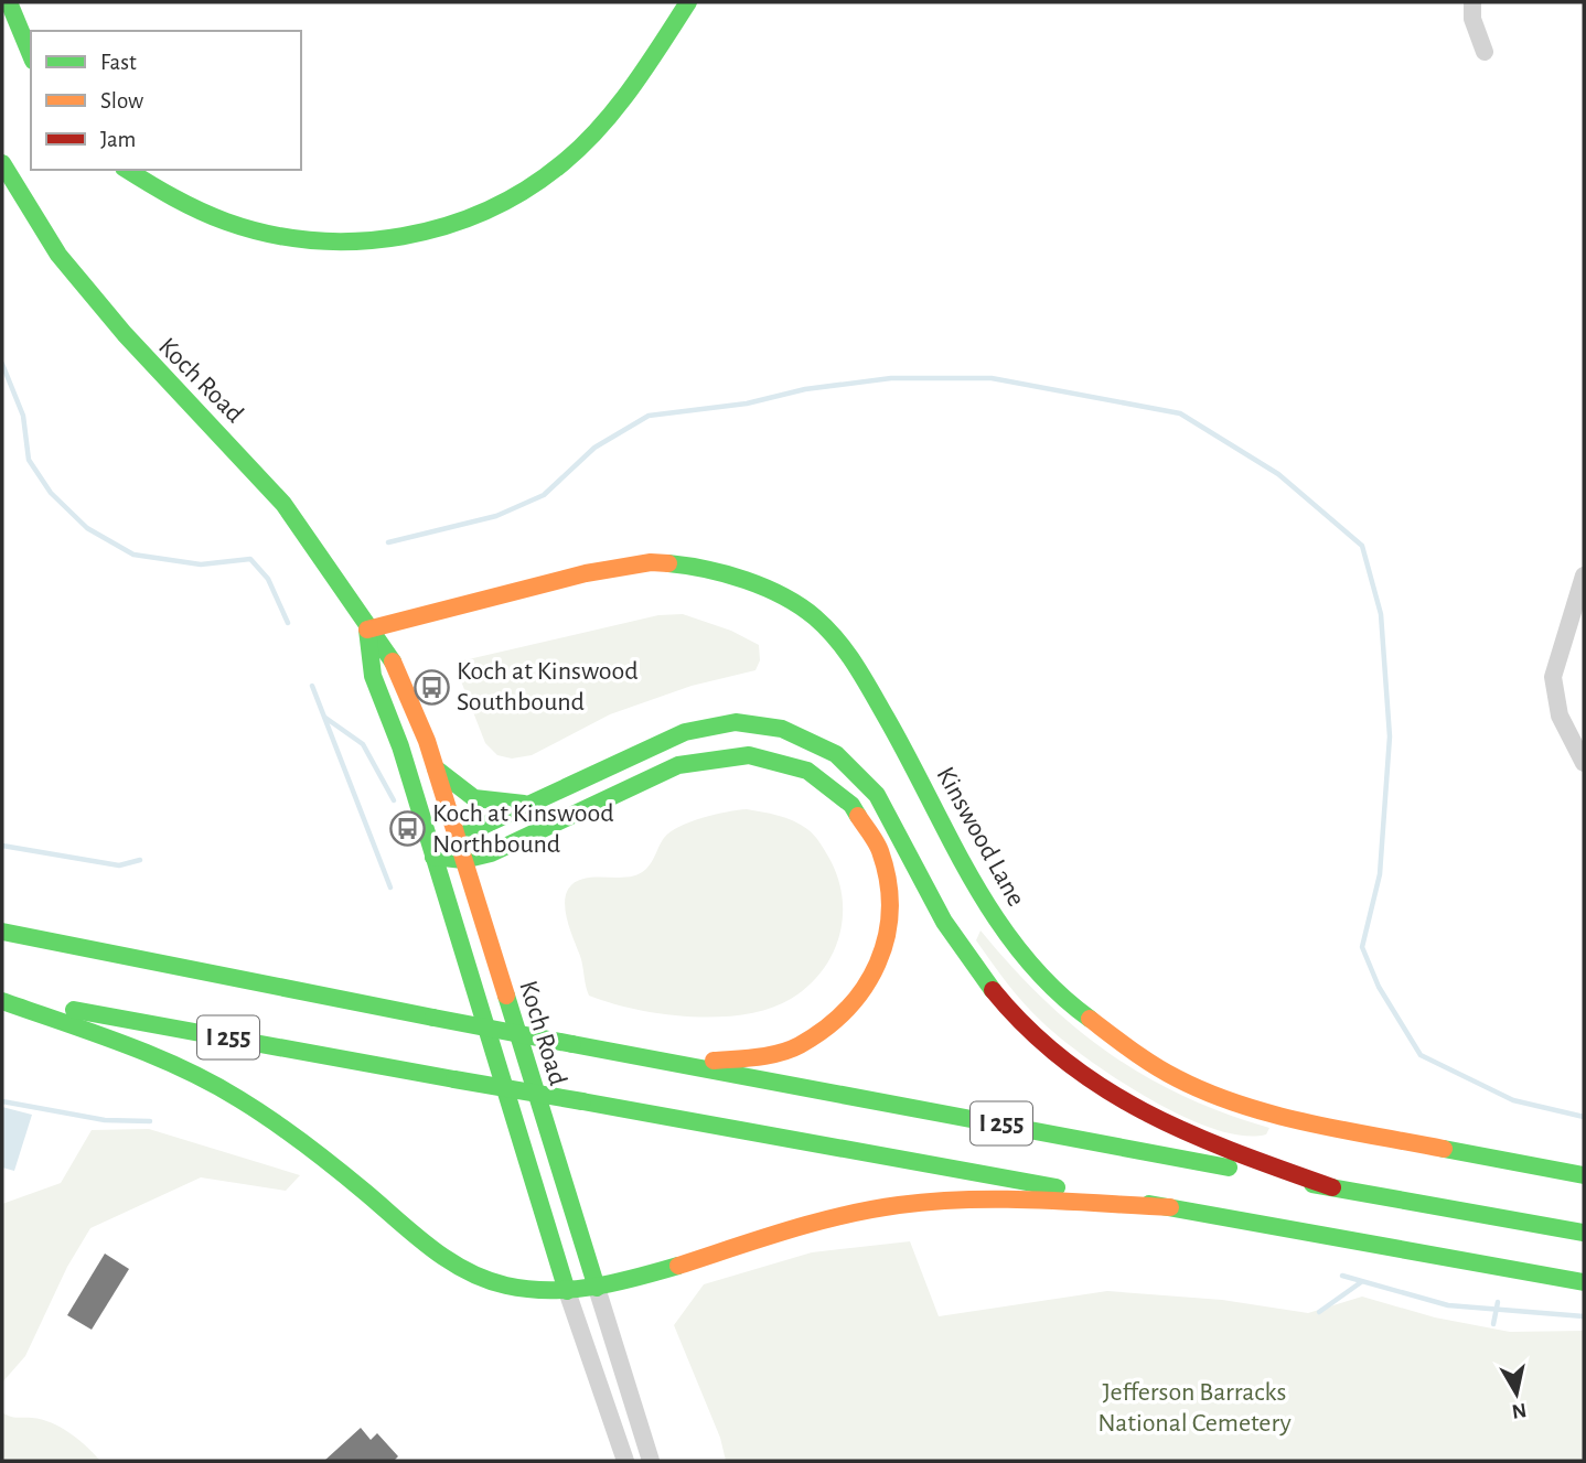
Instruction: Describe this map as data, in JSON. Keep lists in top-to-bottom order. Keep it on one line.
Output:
{"streets":{"main road":["Koch Road","Kinswood Lane","I 255"]},"crossings":[["Koch Road","Kinswood Lane"]],"parks":["Jefferson Barracks National Cemetery"],"places":{"bus stop":["Koch at Kinswood Southbound","Koch at Kinswood Northbound"]},"legend":["Fast","Slow","Jam"],"north":"bottom"}
